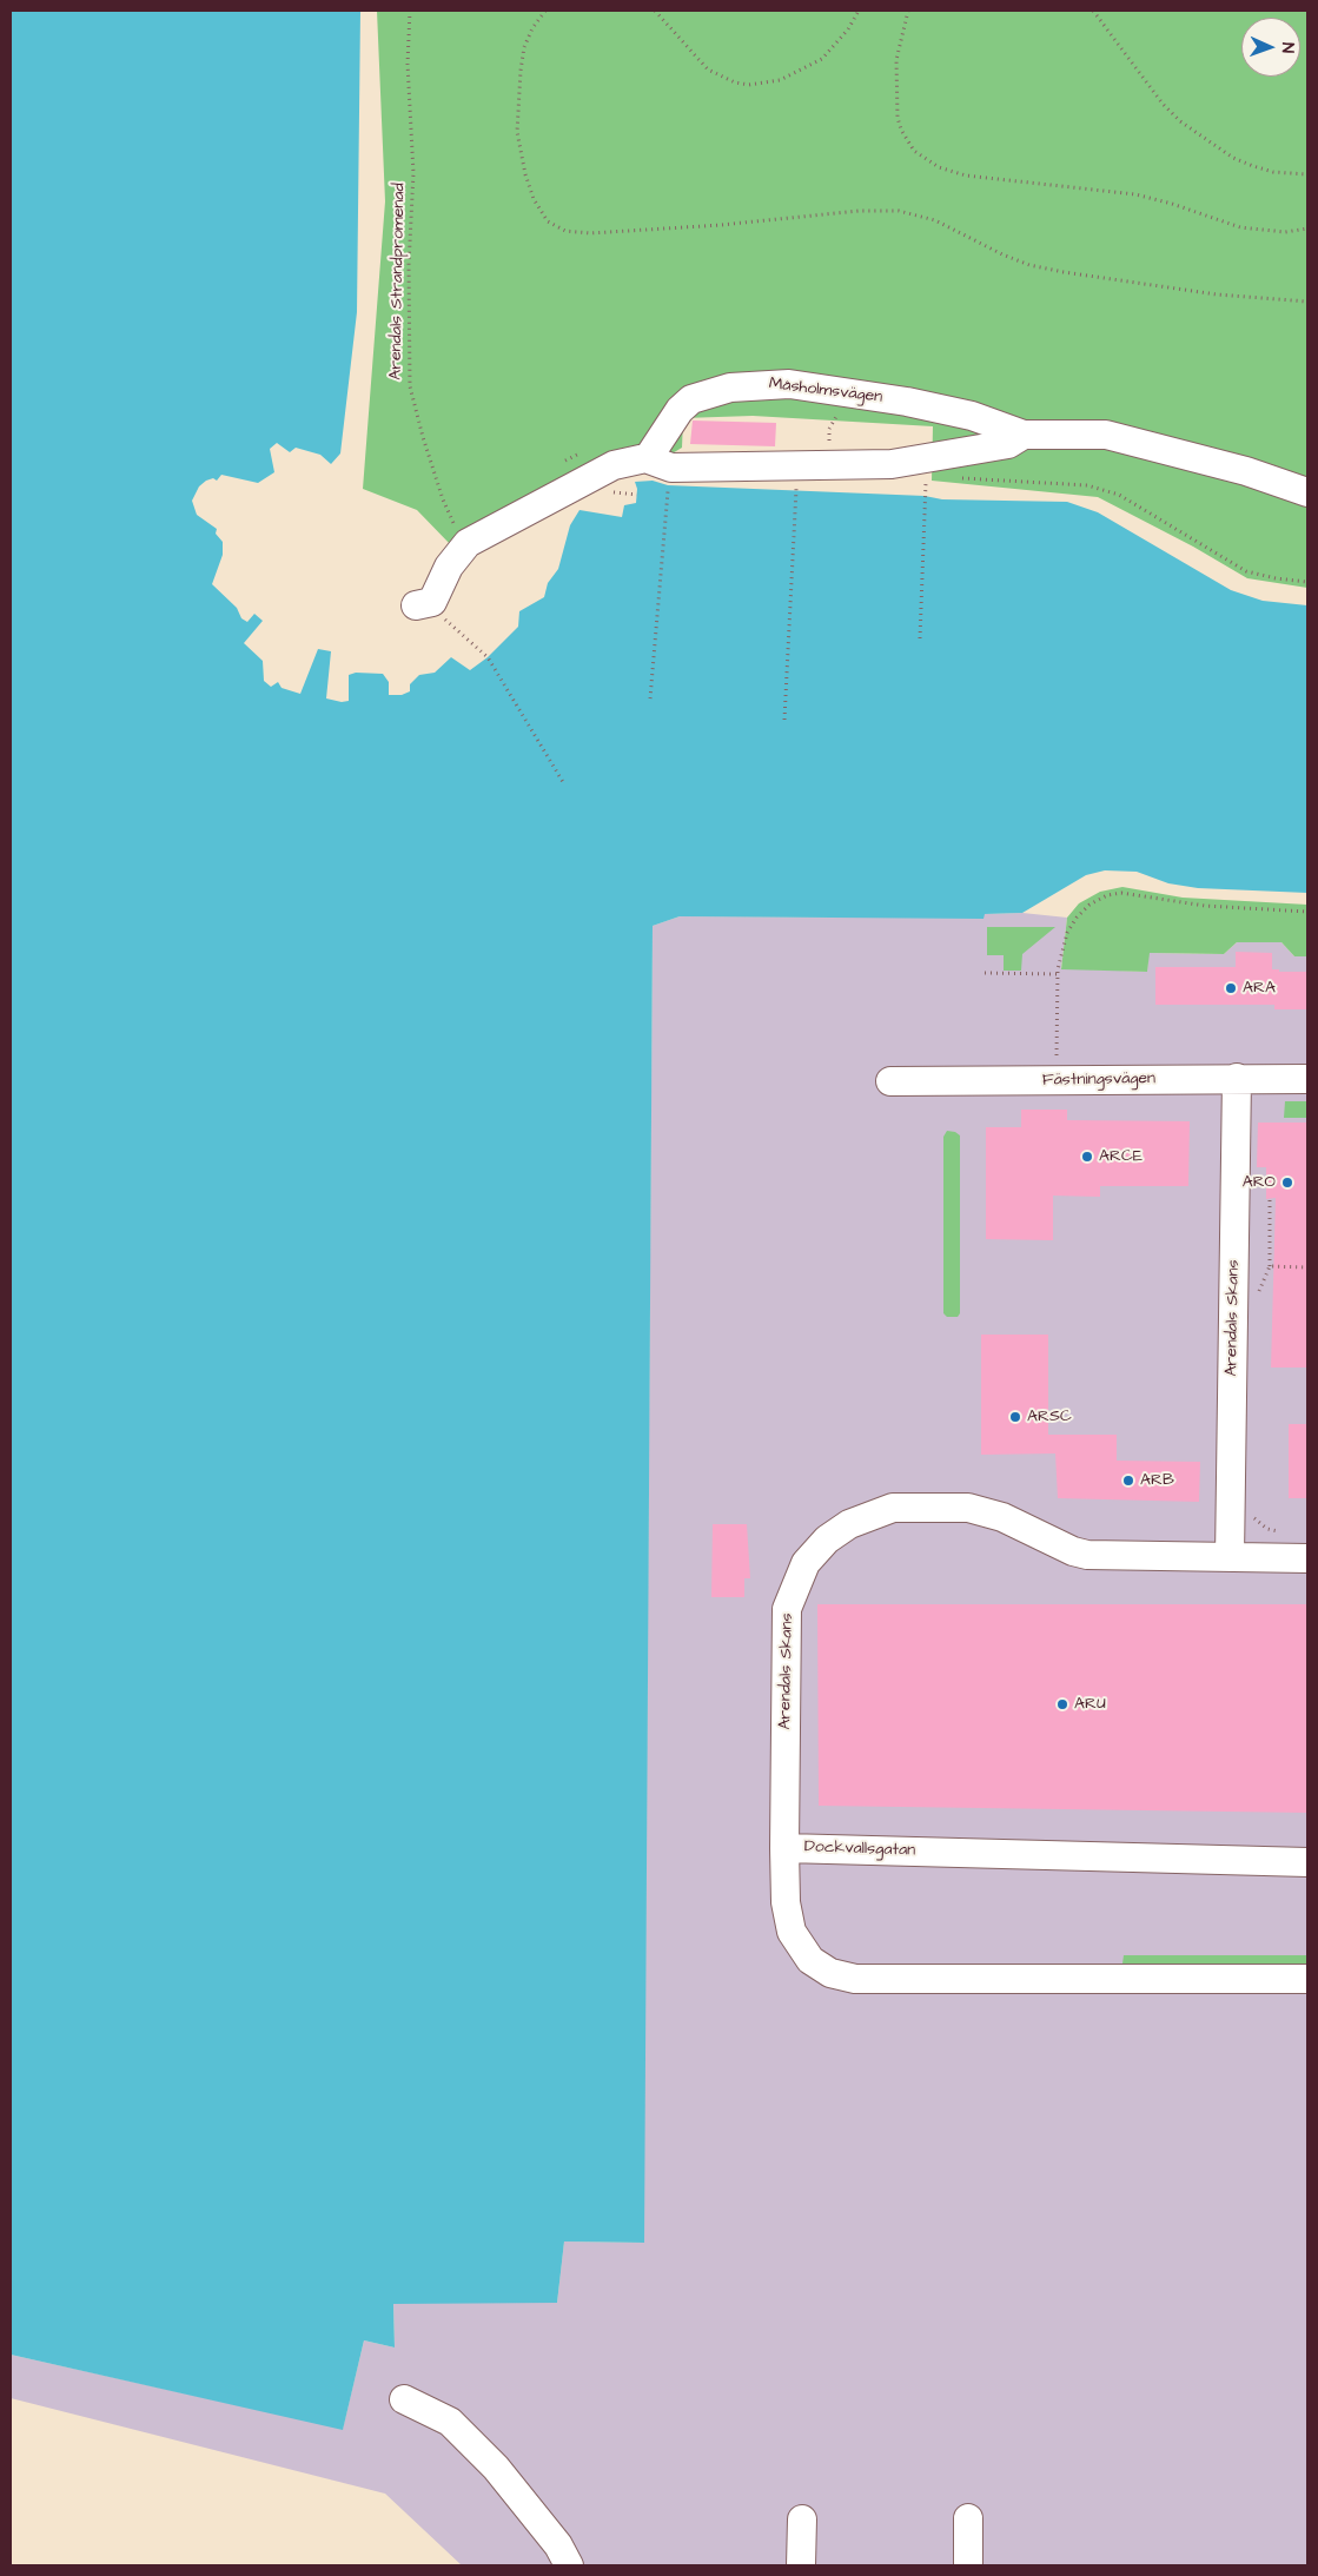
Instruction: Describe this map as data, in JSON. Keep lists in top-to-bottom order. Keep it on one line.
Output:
{"streets":{"street":["Måsholmsvägen","Fästningsvägen","Arendals Skans","Dockvallsgatan"],"path":["Arendals Strandpromenad"]},"crossings":[["Fästningsvägen","Arendals Skans"],["Arendals Skans","Dockvallsgatan"]],"places":["ARA","ARCE","ARO","ARSC","ARB","ARU"],"north":"right"}
